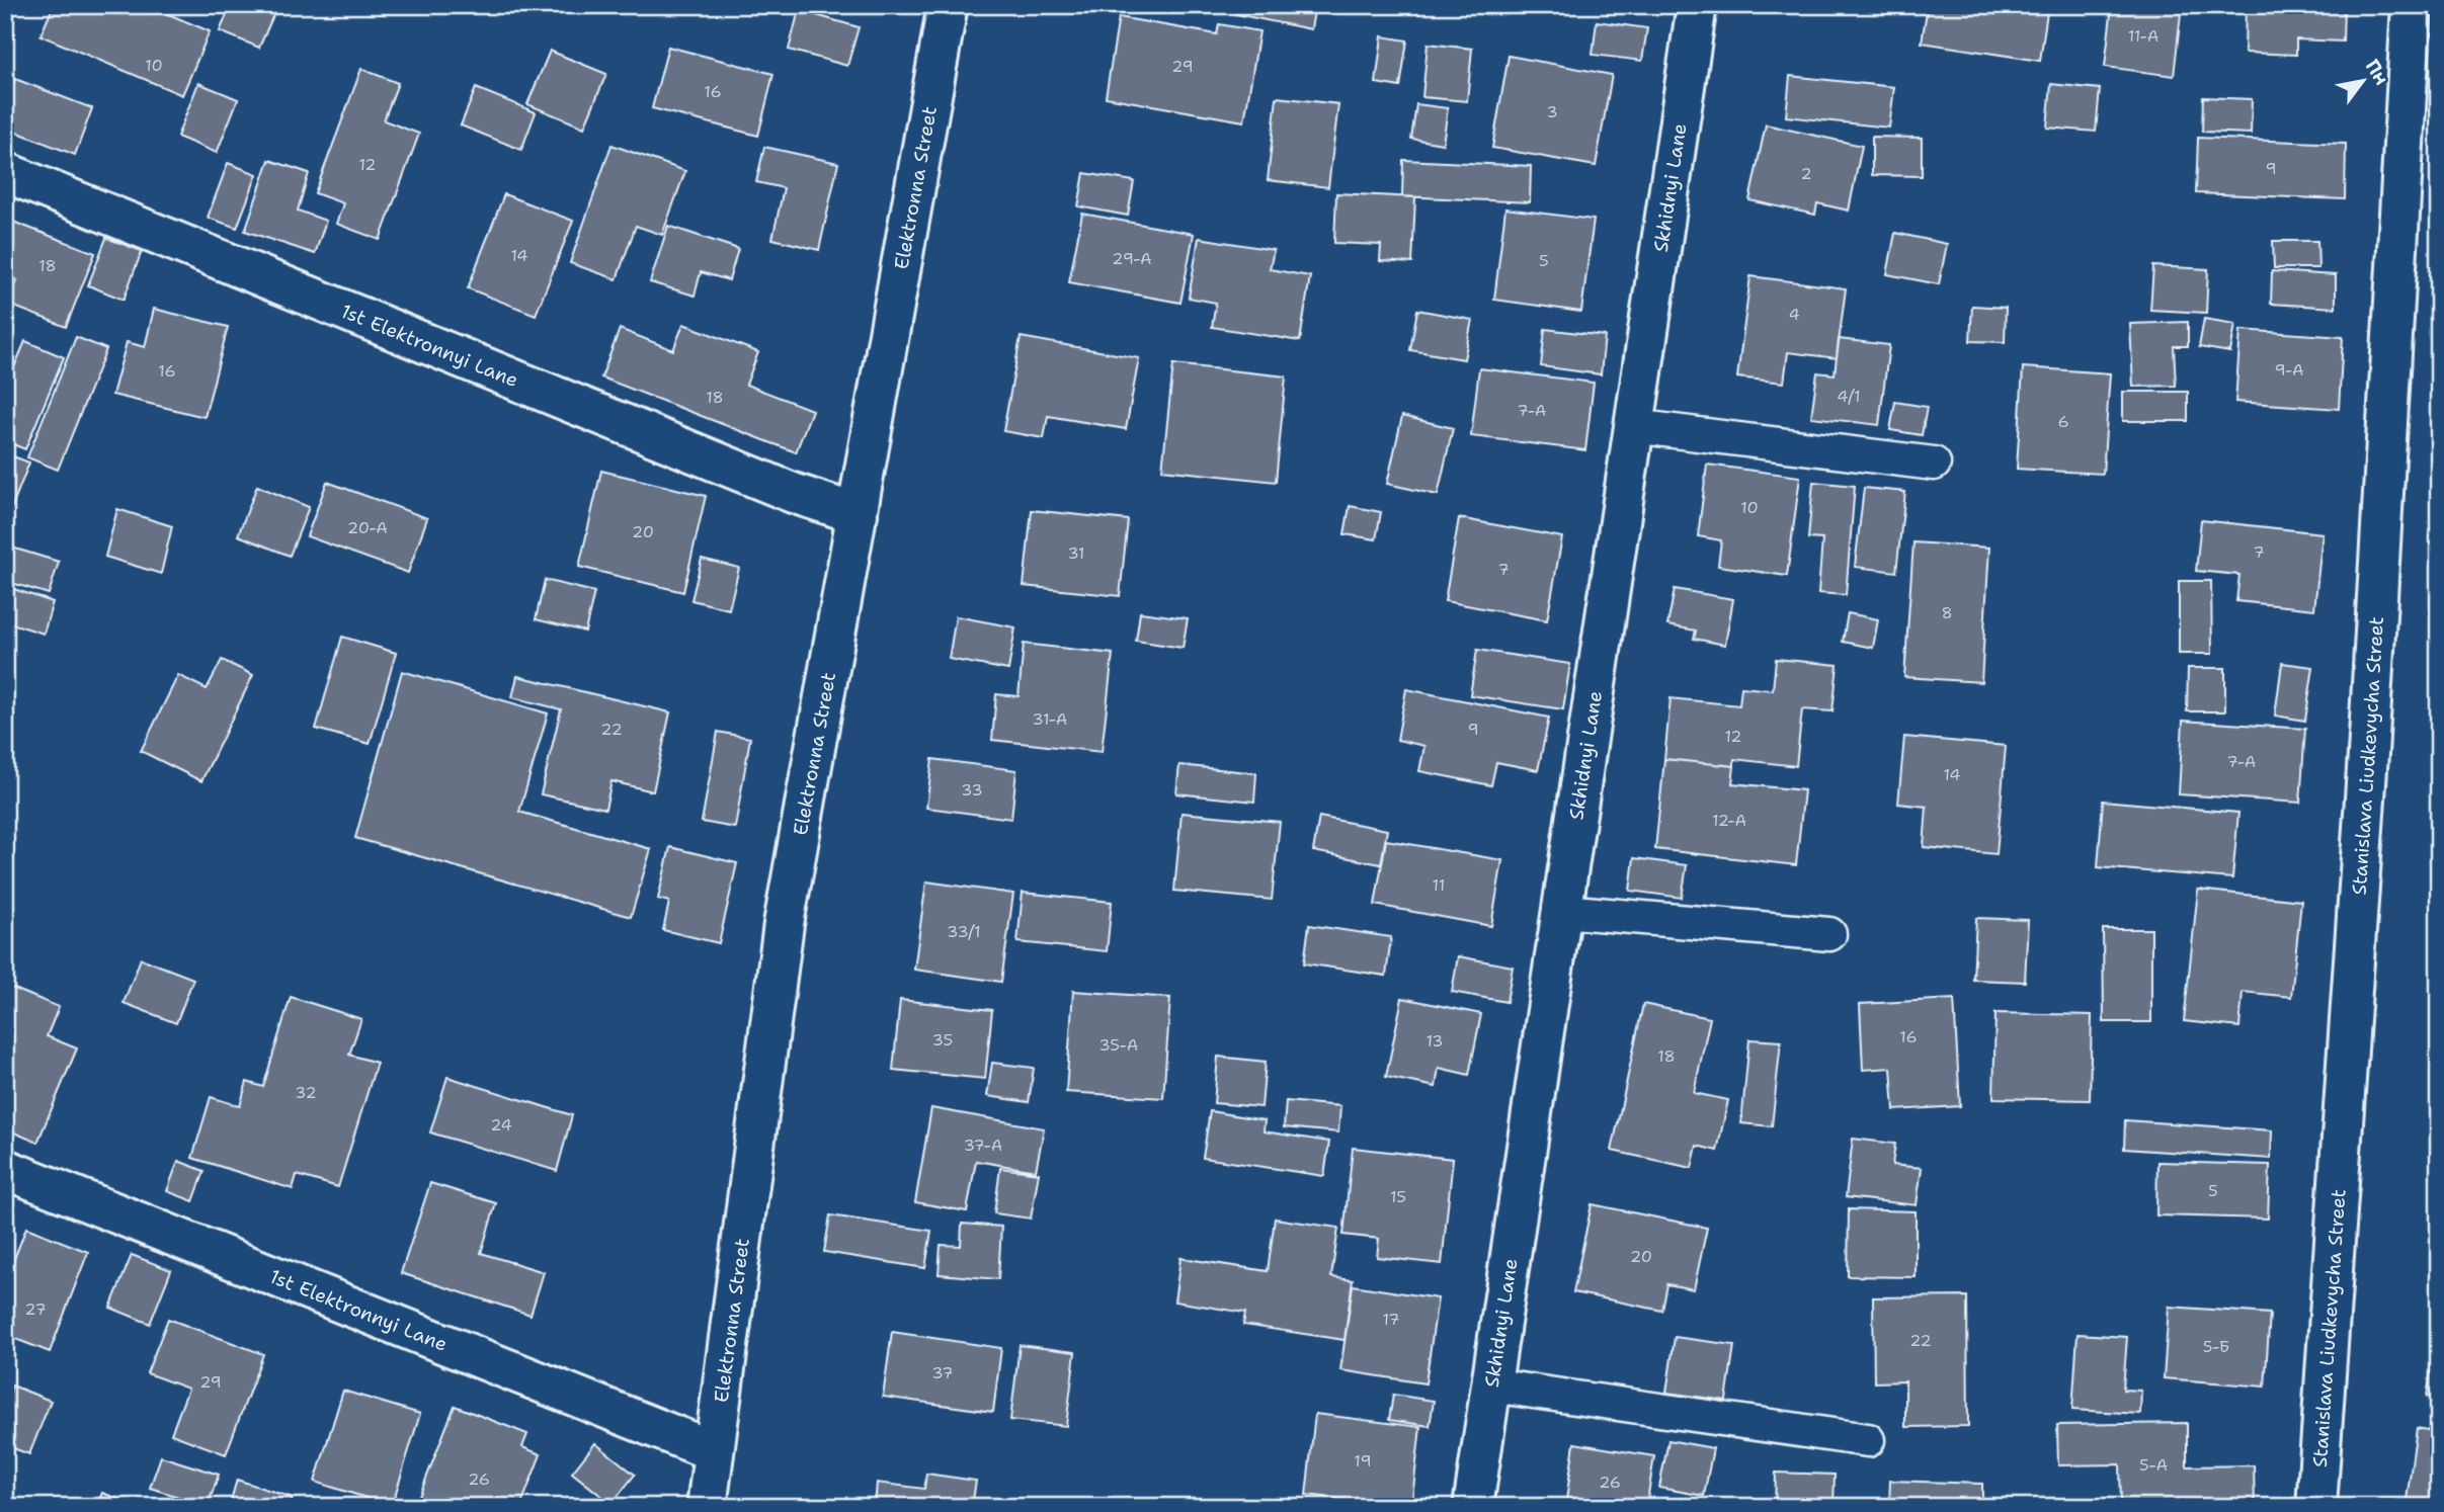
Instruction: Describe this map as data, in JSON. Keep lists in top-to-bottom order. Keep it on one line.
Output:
{"streets":{"street":["Skhidnyi Lane","Elektronna Street","1st Elektronnyi Lane","Stanislava Liudkevycha Street"]},"crossings":[["Elektronna Street","1st Elektronnyi Lane"]],"house_numbers":["11-А","10","29","16","3","12","9","2","14","29-А","5","18","4","9-А","16","4/1","18","7-А","6","10","20-А","20","7","31","7","8","31-А","22","9","12","7-А","14","33","12-А","11","33/1","16","35","13","35-А","18","32","24","37-А","5","15","20","27","17","22","5-Б","37","29","19","5-А","26","26"],"north":"top right"}
